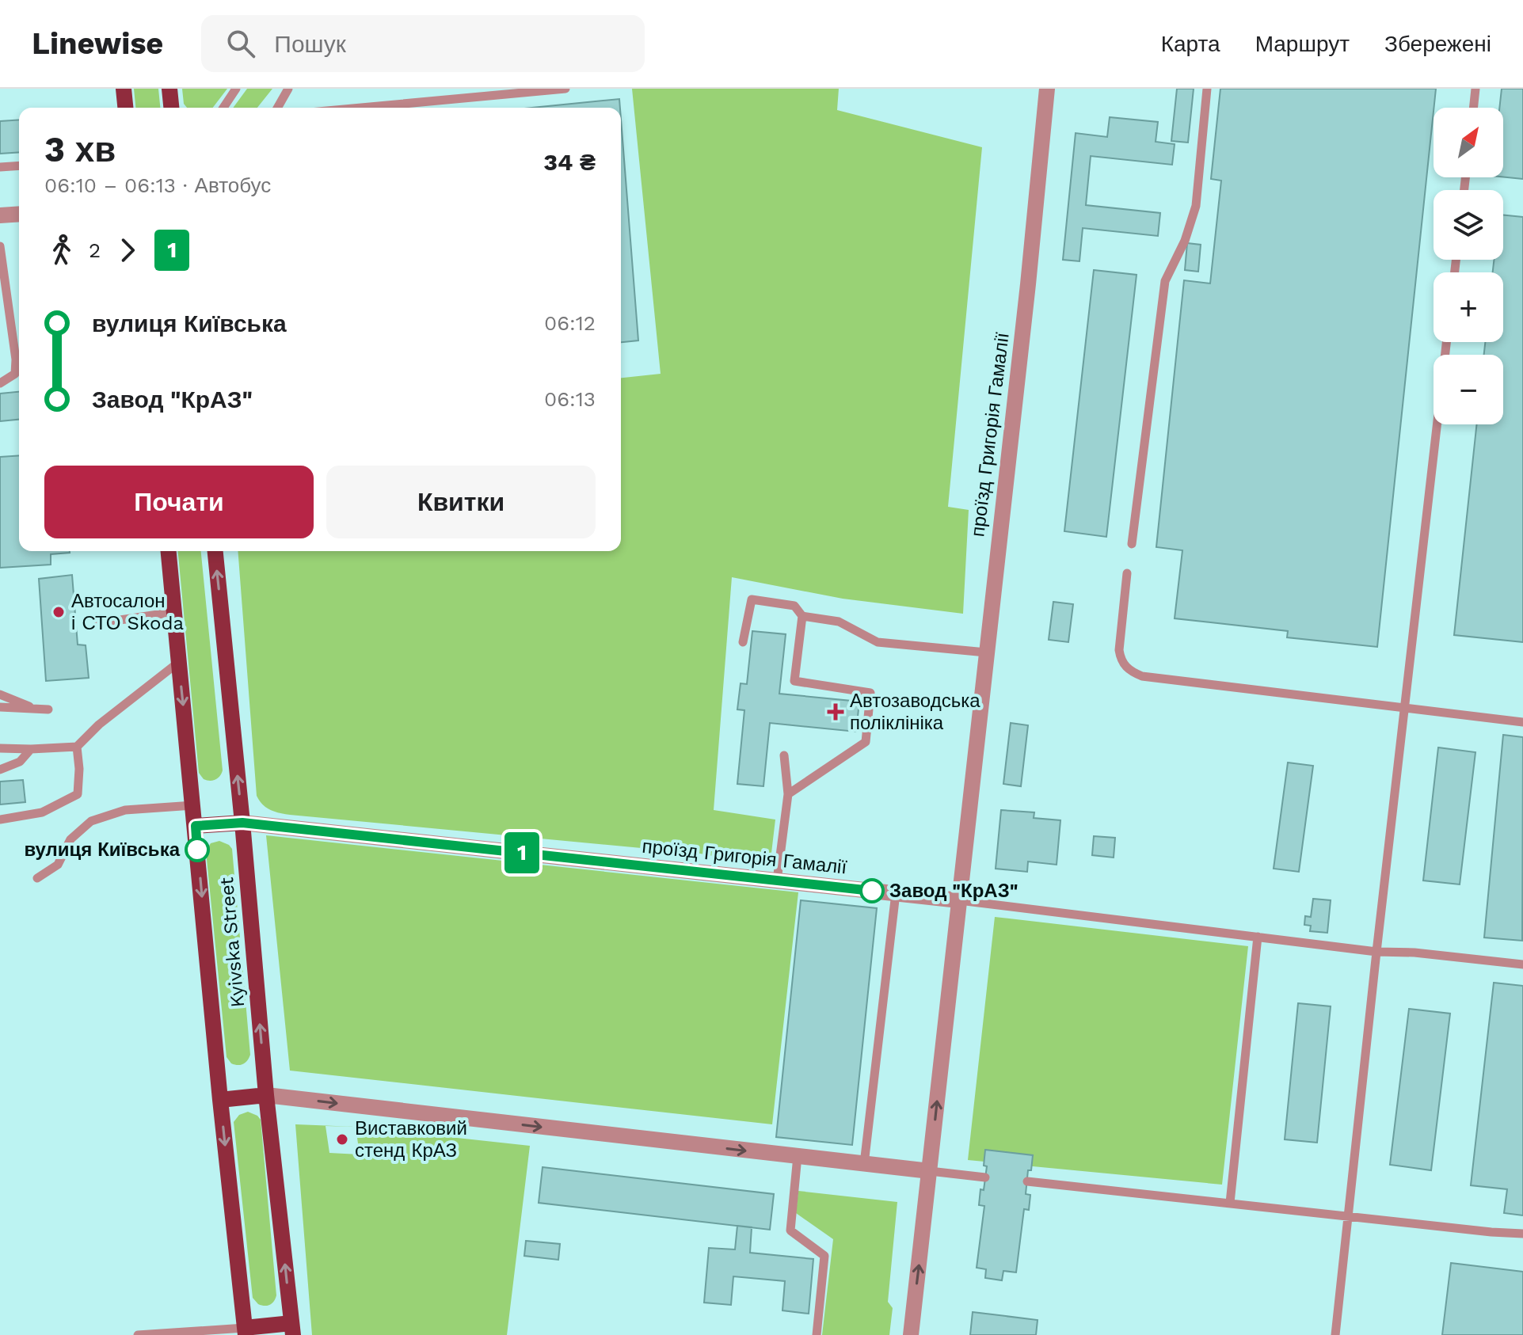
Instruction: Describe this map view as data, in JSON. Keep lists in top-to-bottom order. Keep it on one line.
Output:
{"streets":{"main road":["Kyivska Street"],"street":["проїзд Григорія Гамалії"]},"crossings":[["проїзд Григорія Гамалії","Kyivska Street"]],"places":{"other":["Автосалон і СТО Skoda","вулиця Київська","Завод \"КрАЗ\"","Виставковий стенд КрАЗ"],"health":["Автозаводська поліклініка"]},"lines":["bus line 1"],"north":"top right","page":{"header":"Linewise","search":"Пошук","nav":["Карта","Маршрут","Збережені"],"on_map":"1","map_buttons":["+","−"],"heading":["3 хв","06:10 – 06:13 · Автобус","34 ₴"],"legs":["2","1"],"list":[{"name":"вулиця Київська","value":"06:12"},{"name":"Завод \"КрАЗ\"","value":"06:13"}],"buttons":["Почати","Квитки"]}}
